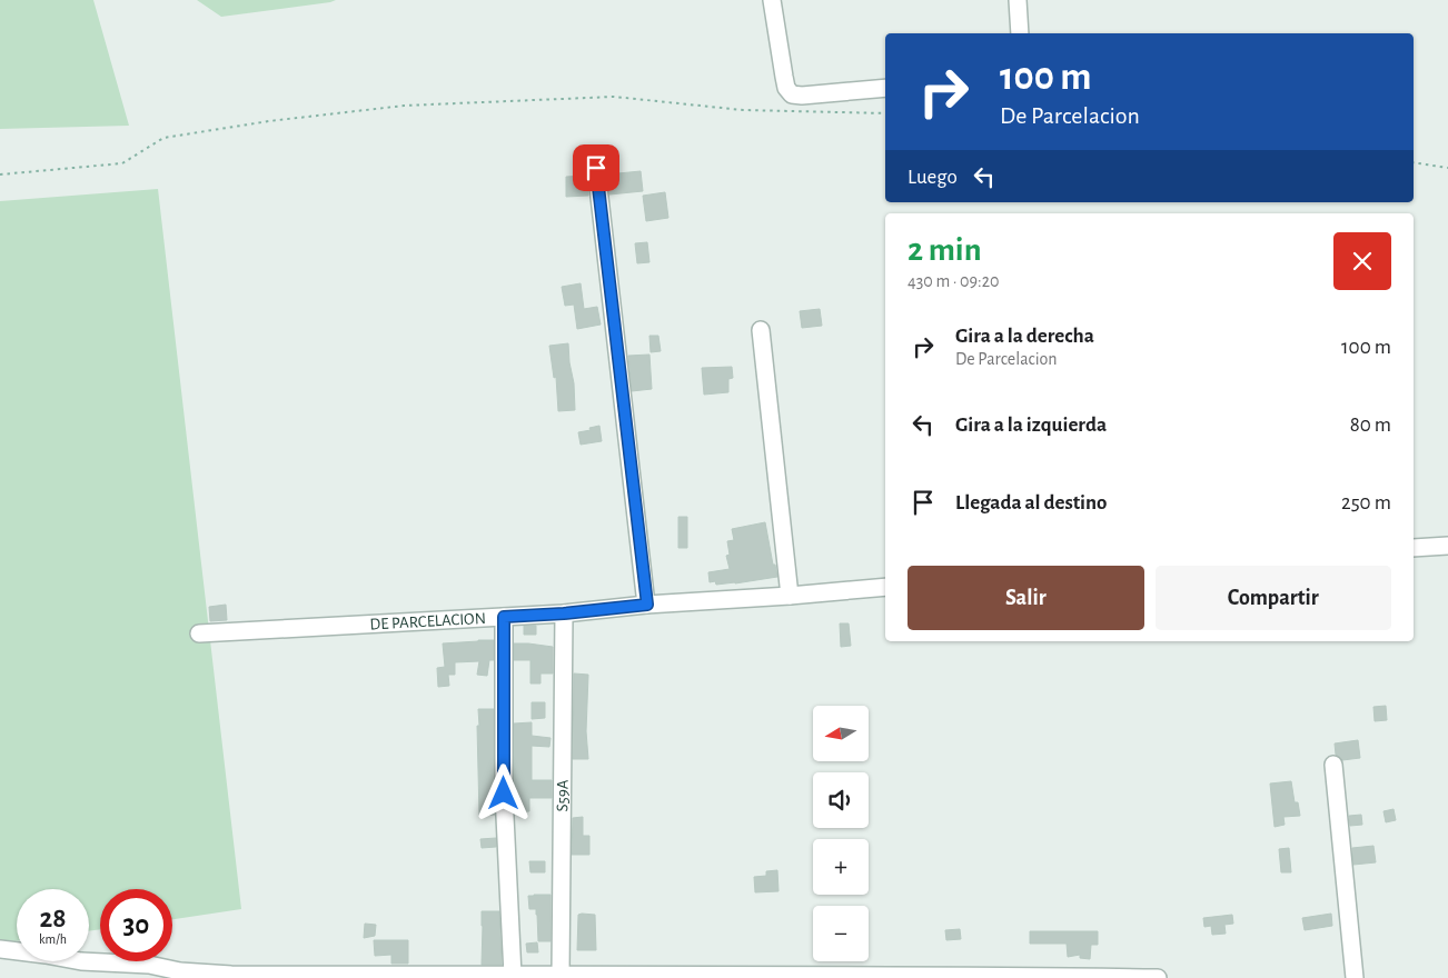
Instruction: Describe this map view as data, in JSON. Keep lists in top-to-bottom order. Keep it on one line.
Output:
{"streets":{"street":["DE PARCELACION","S59A"]},"crossings":[["DE PARCELACION","S59A"]],"north":"left","page":{"turn":["100 m","De Parcelacion"],"then":"Luego","heading":["2 min","430 m · 09:20"],"list":[{"name":"Gira a la derecha","note":"De Parcelacion","value":"100 m"},{"name":"Gira a la izquierda","value":"80 m"},{"name":"Llegada al destino","value":"250 m"}],"buttons":["Salir","Compartir"],"map_buttons":["+","−"],"speed":"28 km/h","limit":"30"}}
